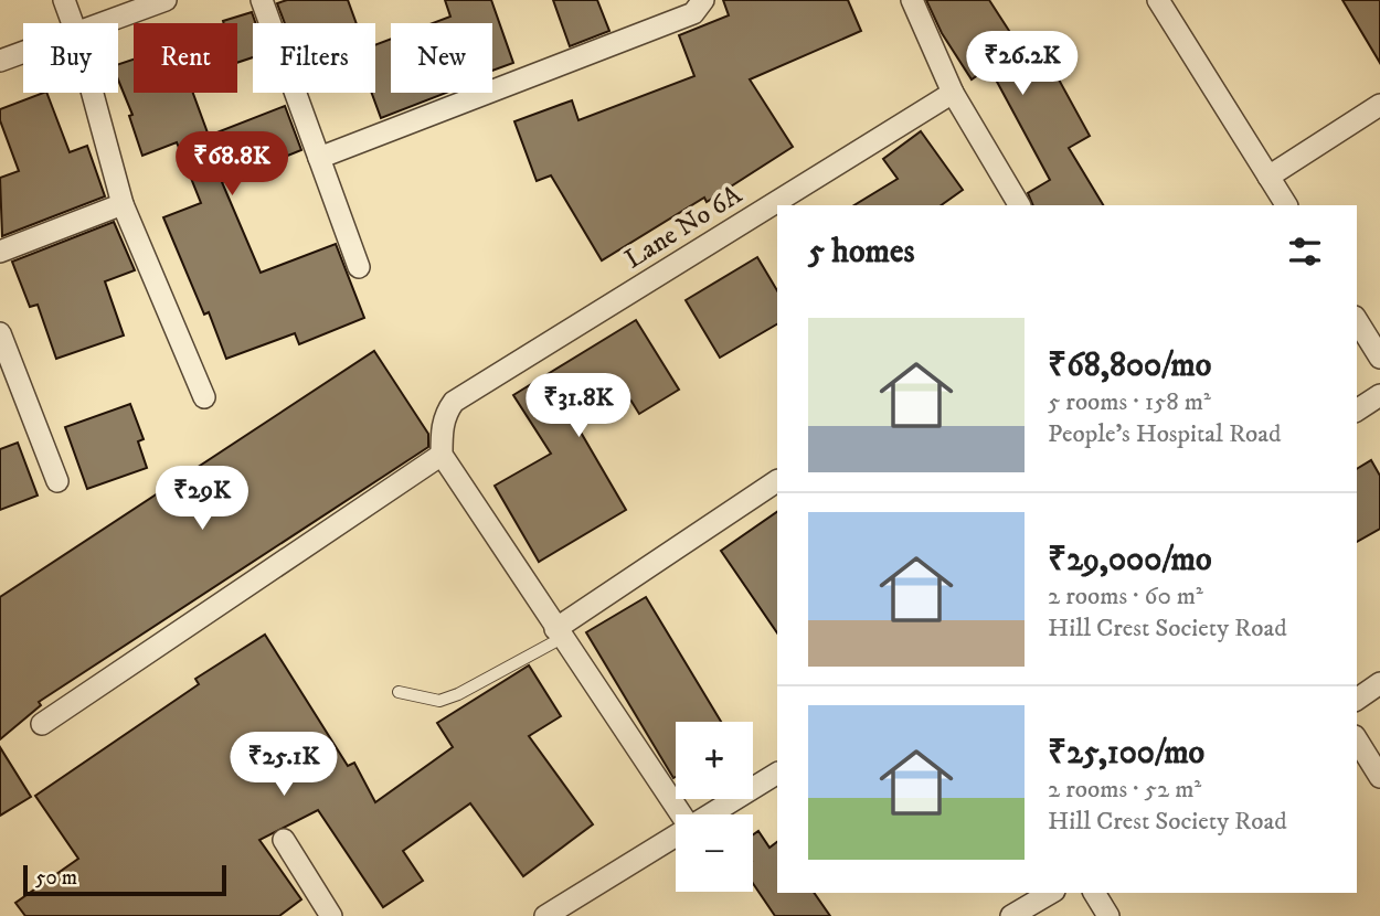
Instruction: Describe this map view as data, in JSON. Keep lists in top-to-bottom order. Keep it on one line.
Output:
{"streets":{"street":["Lane No 6A"]},"scale_bar":"50 m","page":{"chip":["Buy","Rent","Filters","New"],"price":["₹26.2K","₹68.8K","₹31.8K","₹29K","₹25.1K"],"heading":"5 homes","list":[{"name":"₹68,800/mo","note":"5 rooms · 158 m² · People's Hospital Road"},{"name":"₹29,000/mo","note":"2 rooms · 60 m² · Hill Crest Society Road"},{"name":"₹25,100/mo","note":"2 rooms · 52 m² · Hill Crest Society Road"}],"map_buttons":["+","−"],"scale":"50 m"}}
